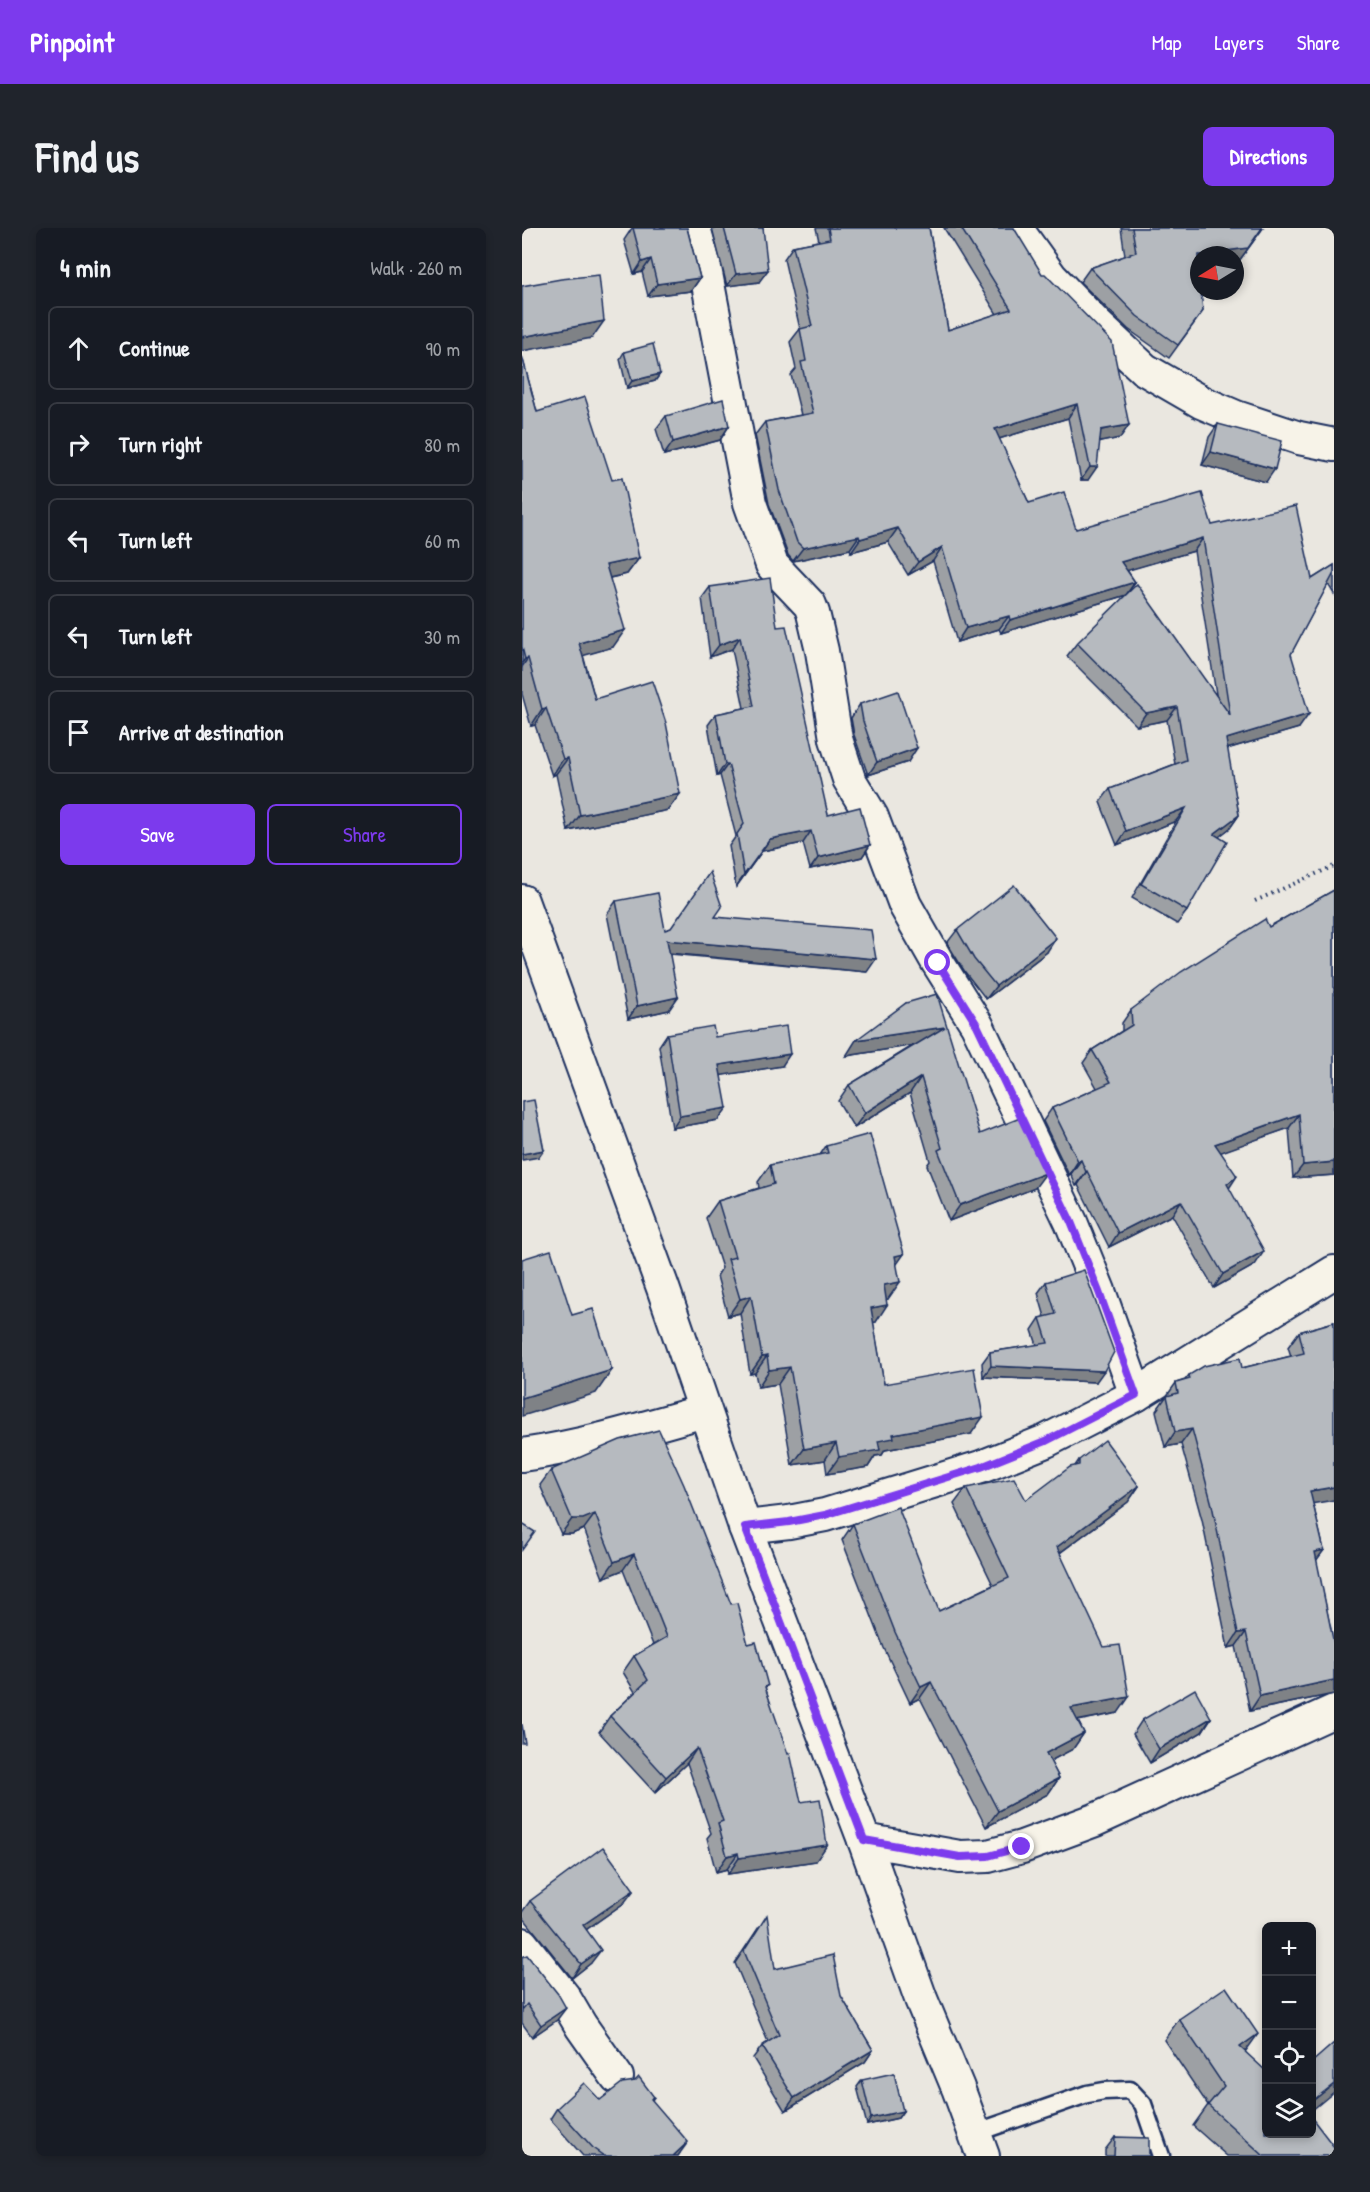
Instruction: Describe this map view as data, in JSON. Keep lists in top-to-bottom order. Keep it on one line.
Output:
{"north":"left","page":{"header":"Pinpoint","nav":["Map","Layers","Share"],"buttons":["Directions",["Save","Share"]],"title":"Find us","heading":["4 min","Walk · 260 m"],"list":[["Continue","90 m"],["Turn right","80 m"],["Turn left","60 m"],["Turn left","30 m"],"Arrive at destination"],"map_buttons":["+","−"]}}
